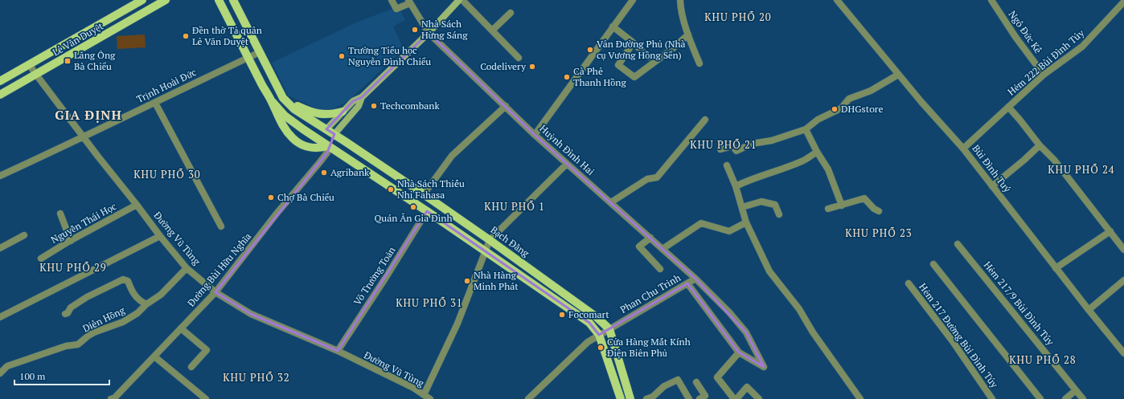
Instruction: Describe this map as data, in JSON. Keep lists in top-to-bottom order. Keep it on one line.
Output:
{"streets":{"main road":["Lê Văn Duyệt","Bạch Đằng"],"street":["Ngô Đức Kế","Hẻm 222 Bùi Đình Túy","Trịnh Hoài Đức","Huỳnh Đình Hai","Bùi Đình Tuý","Nguyễn Thái Học","Đường Vũ Tùng","Đường Bùi Hữu Nghĩa","Võ Trường Toản","Phan Chu Trinh","Hẻm 217/9 Bùi Đình Túy","Diên Hồng","Hẻm 217 Đường Bùi Đình Túy"]},"crossings":[["Ngô Đức Kế","Hẻm 222 Bùi Đình Túy"],["Lê Văn Duyệt","Đường Vũ Tùng"],["Hẻm 222 Bùi Đình Túy","Bùi Đình Tuý"],["Trịnh Hoài Đức","Đường Vũ Tùng"],["Trịnh Hoài Đức","Bạch Đằng"],["Huỳnh Đình Hai","Phan Chu Trinh"],["Nguyễn Thái Học","Đường Vũ Tùng"],["Đường Vũ Tùng","Đường Bùi Hữu Nghĩa"],["Đường Vũ Tùng","Võ Trường Toản"],["Đường Vũ Tùng","Diên Hồng"],["Bạch Đằng","Phan Chu Trinh"]],"districts":["KHU PHỐ 20","GIA ĐỊNH","KHU PHỐ 21","KHU PHỐ 24","KHU PHỐ 30","KHU PHỐ 1","KHU PHỐ 23","KHU PHỐ 29","KHU PHỐ 31","KHU PHỐ 28","KHU PHỐ 32"],"places":{"other":["Nhà Sách Hừng Sáng","Đền thờ Tả quân Lê Văn Duyệt","Vân Đường Phủ (Nhà cụ Vương Hồng Sển)","Trường Tiểu học Nguyễn Đình Chiểu","Codelivery","Cà Phê Thanh Hồng","Techcombank","DHGstore","Agribank","Nhà Sách Thiếu Nhi Fahasa","Chợ Bà Chiểu","Quán Ăn Gia Đình","Nhà Hàng Minh Phát","Focomart","Cửa Hàng Mắt Kính Điện Biên Phủ"],"transit":["Lăng Ông Bà Chiểu"]},"scale_bar":"100 m"}
